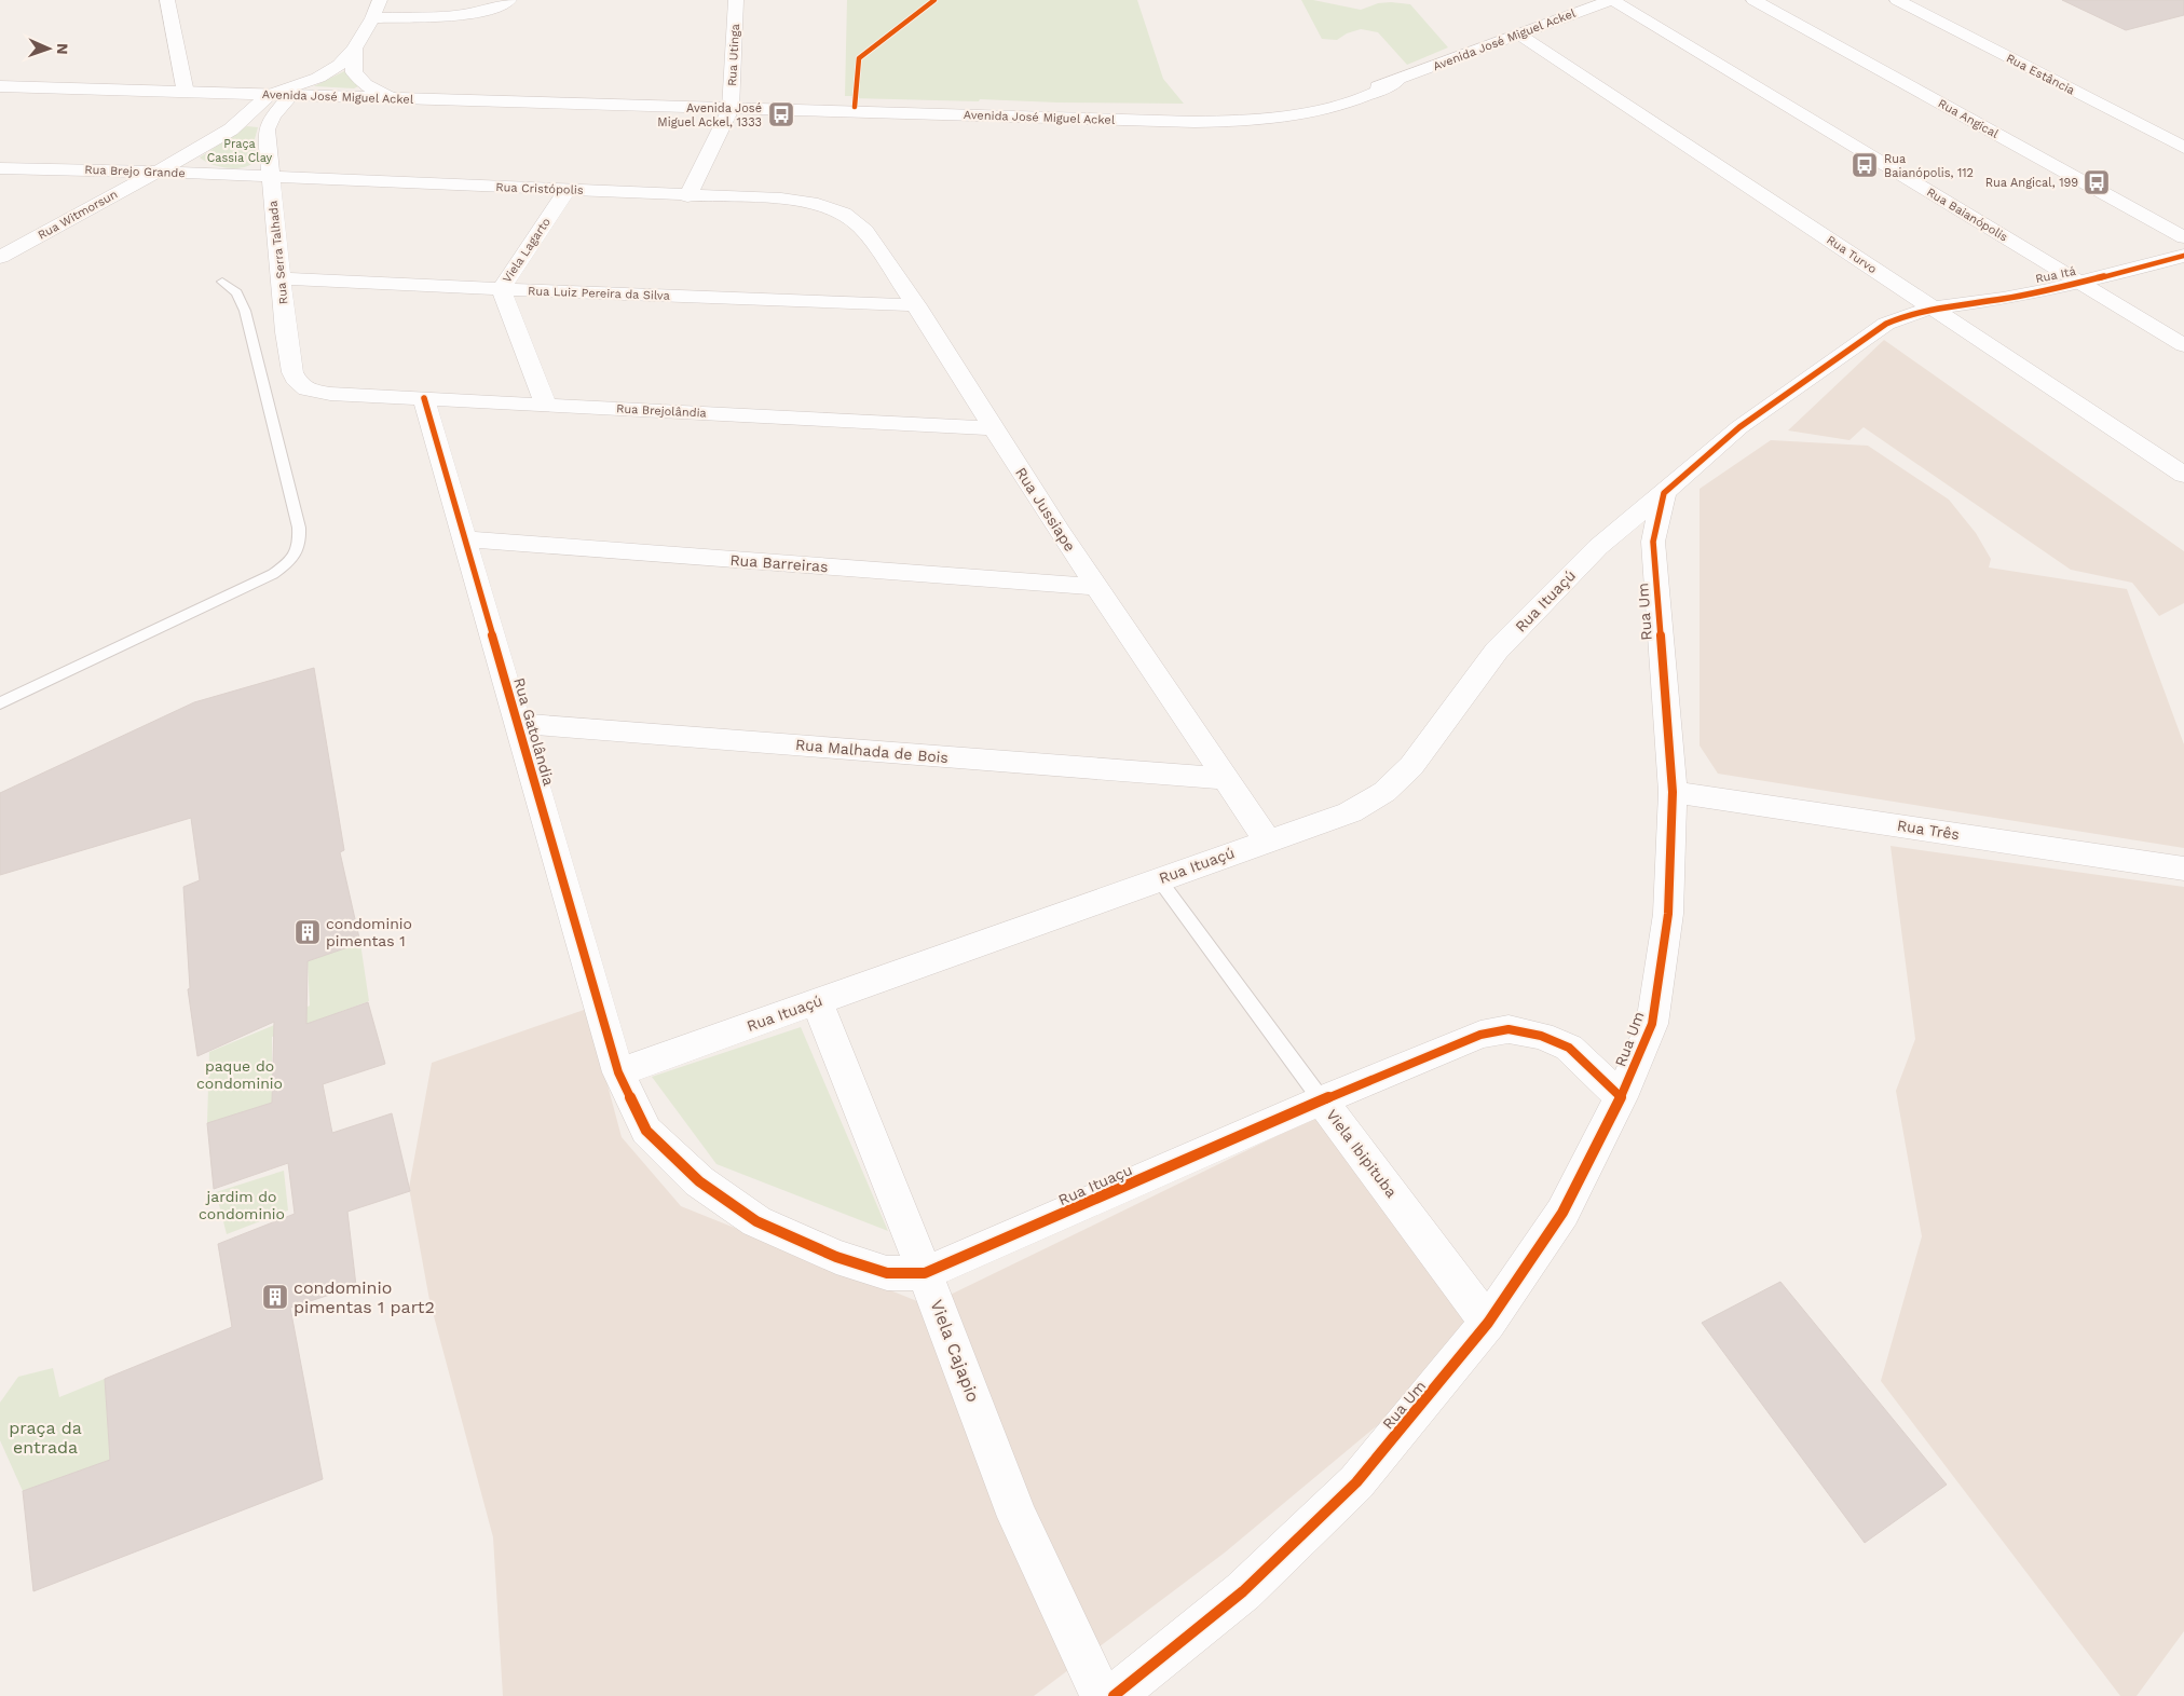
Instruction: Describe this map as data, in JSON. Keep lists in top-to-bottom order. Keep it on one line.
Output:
{"streets":{"street":["Avenida José Miguel Ackel","Rua Utinga","Rua Estância","Rua Angical","Rua Brejo Grande","Rua Cristópolis","Rua Witmorsun","Rua Baianópolis","Viela Lagarto","Rua Serra Talhada","Rua Turvo","Rua Itá","Rua Luiz Pereira da Silva","Rua Brejolândia","Rua Jussiape","Rua Barreiras","Rua Ituaçú","Rua Um","Rua Gatolândia","Rua Malhada de Bois","Rua Três","Viela Ibipituba","Rua Ituaçu","Viela Cajapio"]},"crossings":[["Avenida José Miguel Ackel","Rua Utinga"],["Avenida José Miguel Ackel","Rua Baianópolis"],["Avenida José Miguel Ackel","Rua Turvo"],["Rua Brejo Grande","Rua Cristópolis"],["Rua Brejo Grande","Rua Witmorsun"],["Rua Brejo Grande","Rua Serra Talhada"],["Rua Cristópolis","Viela Lagarto"],["Rua Cristópolis","Rua Serra Talhada"],["Rua Cristópolis","Rua Jussiape"],["Rua Baianópolis","Rua Itá"],["Viela Lagarto","Rua Luiz Pereira da Silva"],["Viela Lagarto","Rua Brejolândia"],["Rua Serra Talhada","Rua Luiz Pereira da Silva"],["Rua Serra Talhada","Rua Brejolândia"],["Rua Turvo","Rua Itá"],["Rua Luiz Pereira da Silva","Rua Jussiape"],["Rua Brejolândia","Rua Jussiape"],["Rua Brejolândia","Rua Gatolândia"],["Rua Jussiape","Rua Barreiras"],["Rua Jussiape","Rua Ituaçú"],["Rua Jussiape","Rua Malhada de Bois"],["Rua Barreiras","Rua Gatolândia"],["Rua Ituaçú","Rua Um"],["Rua Ituaçú","Rua Gatolândia"],["Rua Ituaçú","Viela Ibipituba"],["Rua Ituaçú","Rua Ituaçu"],["Rua Ituaçú","Viela Cajapio"],["Rua Um","Rua Três"],["Rua Um","Viela Ibipituba"],["Rua Um","Rua Ituaçu"],["Rua Gatolândia","Rua Malhada de Bois"],["Rua Gatolândia","Rua Ituaçu"],["Viela Ibipituba","Rua Ituaçu"],["Rua Ituaçu","Viela Cajapio"]],"parks":["Praça Cassia Clay","paque do condominio","jardim do condominio","praça da entrada"],"places":{"bus stop":["Avenida José Miguel Ackel, 1333","Rua Baianópolis, 112","Rua Angical, 199"],"building":["condominio pimentas 1","condominio pimentas 1 part2"]},"north":"right"}
